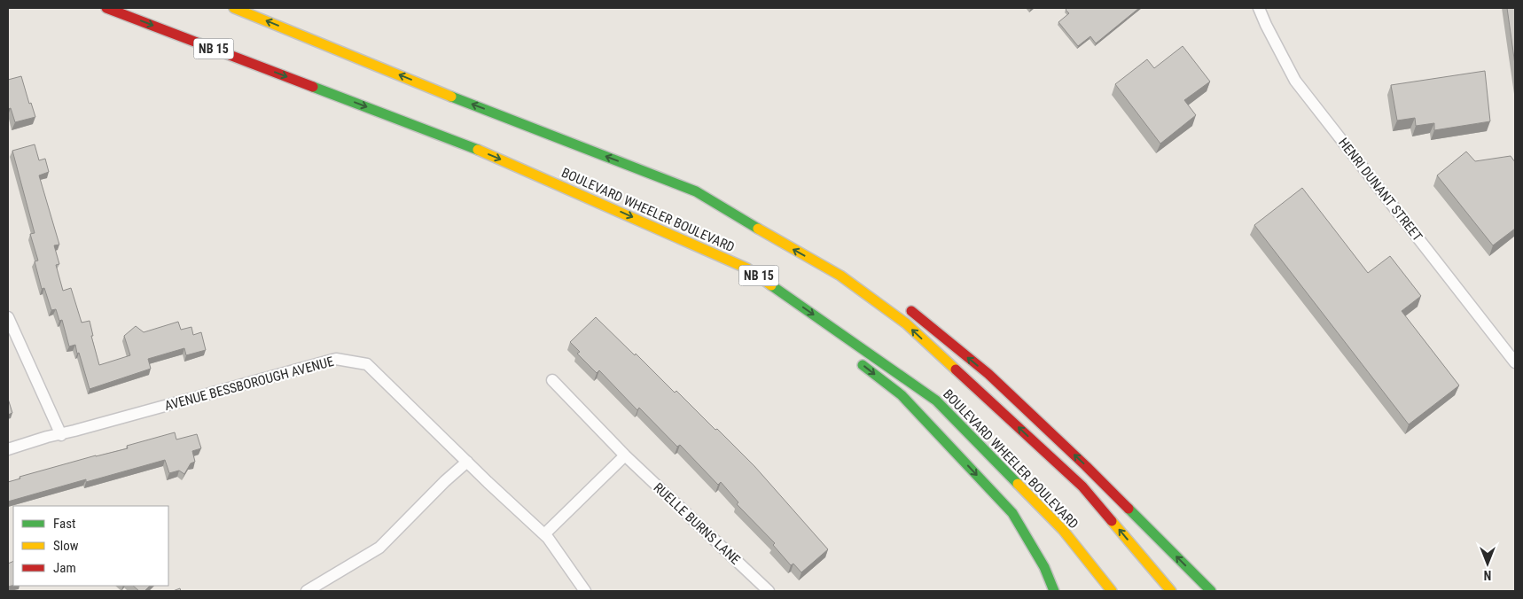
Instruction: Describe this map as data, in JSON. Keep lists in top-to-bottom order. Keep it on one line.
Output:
{"streets":{"highway":["NB 15","BOULEVARD WHEELER BOULEVARD"],"street":["HENRI DUNANT STREET","AVENUE BESSBOROUGH AVENUE","RUELLE BURNS LANE"]},"legend":["Fast","Slow","Jam"],"north":"bottom"}
